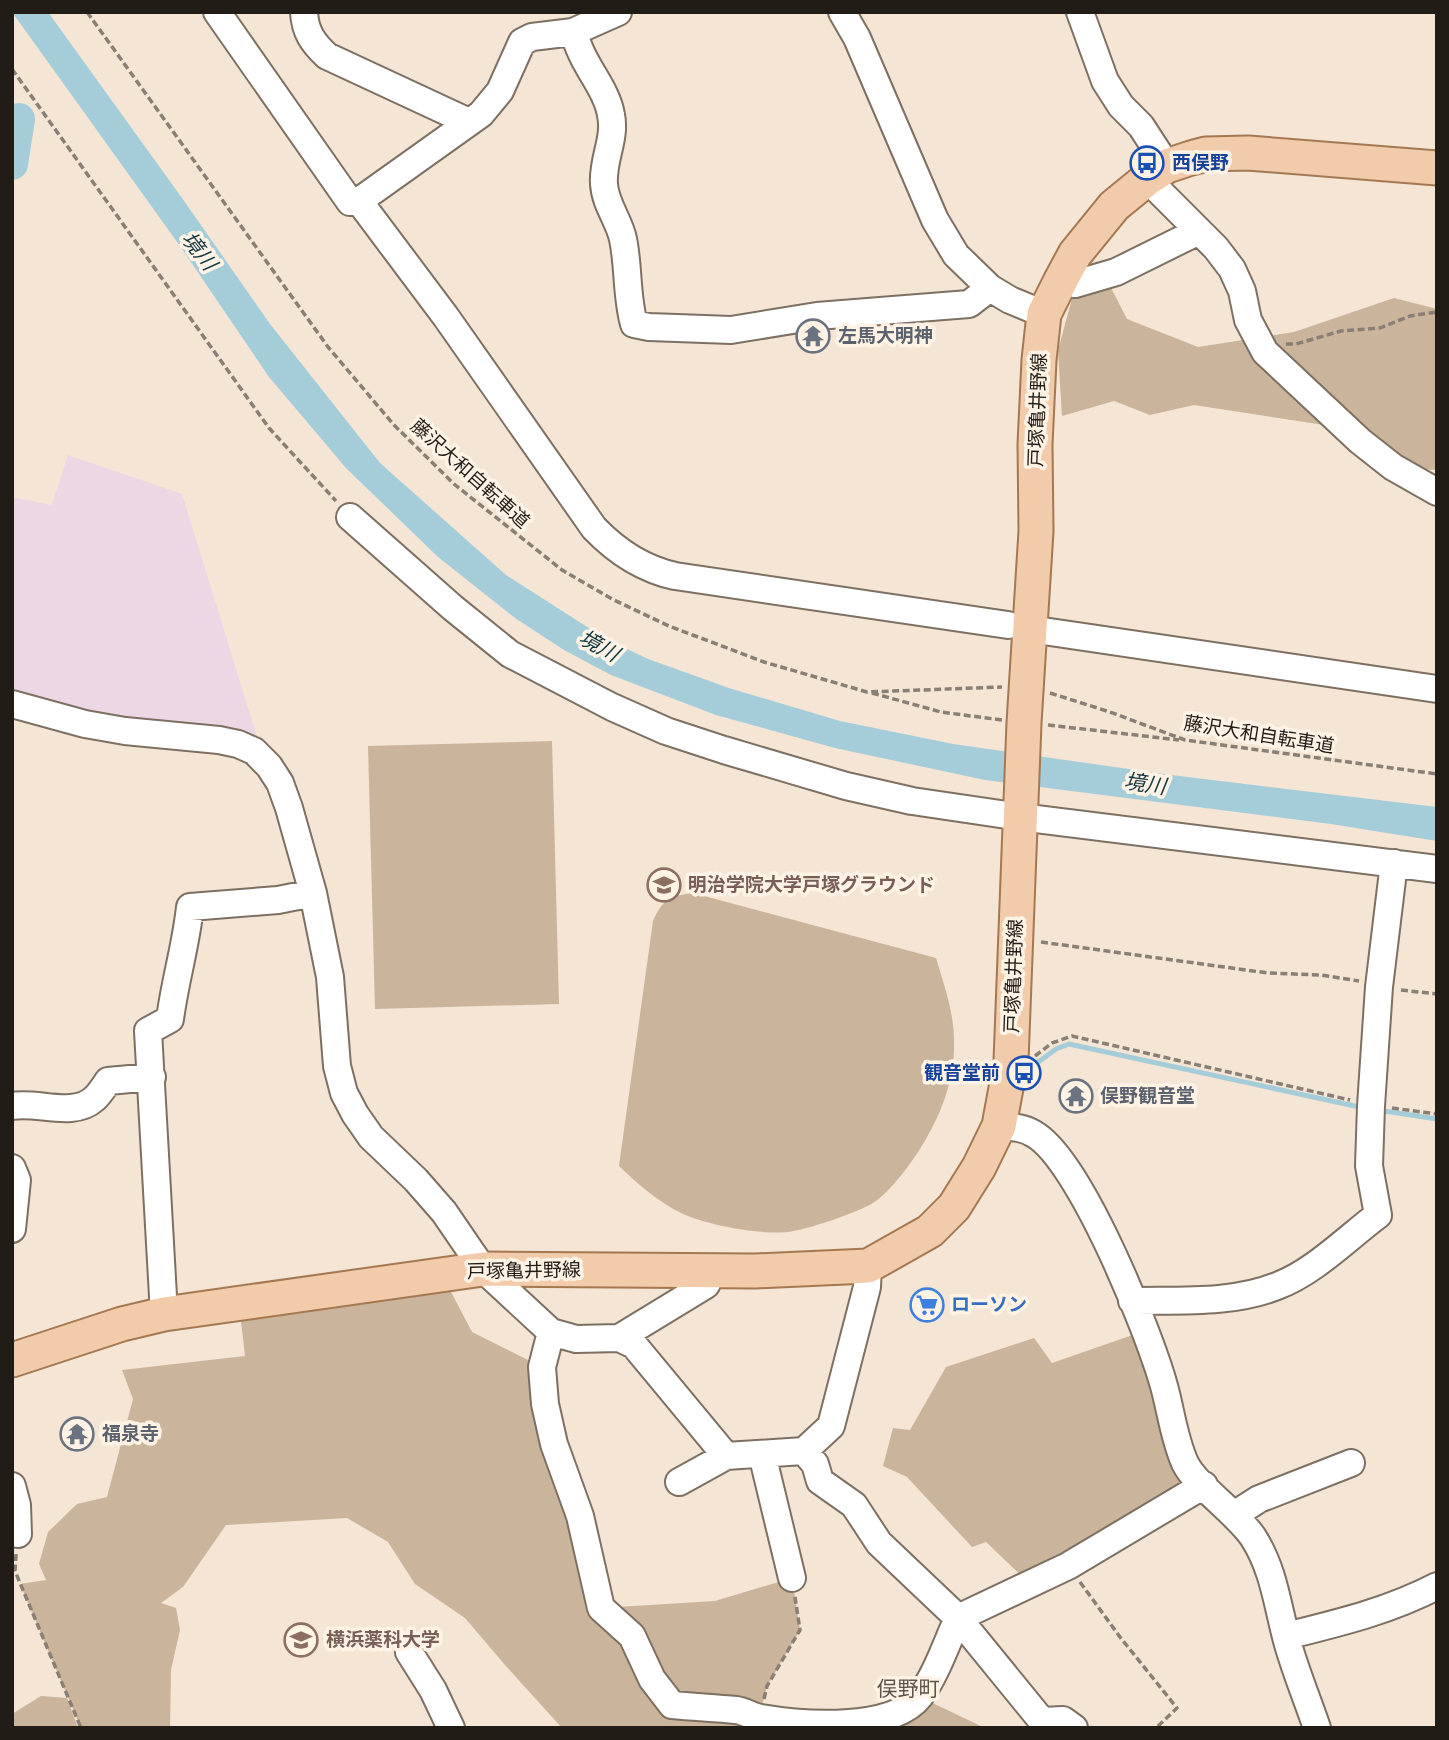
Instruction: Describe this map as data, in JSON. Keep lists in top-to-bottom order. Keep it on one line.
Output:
{"streets":{"main road":["戸塚亀井野線"],"path":["藤沢大和自転車道"]},"districts":["俣野町"],"water":["境川"],"places":{"bus stop":["西俣野","観音堂前"],"temple":["左馬大明神","俣野観音堂","福泉寺"],"school or university":["明治学院大学戸塚グラウンド","横浜薬科大学"],"supermarket":["ローソン"]}}
